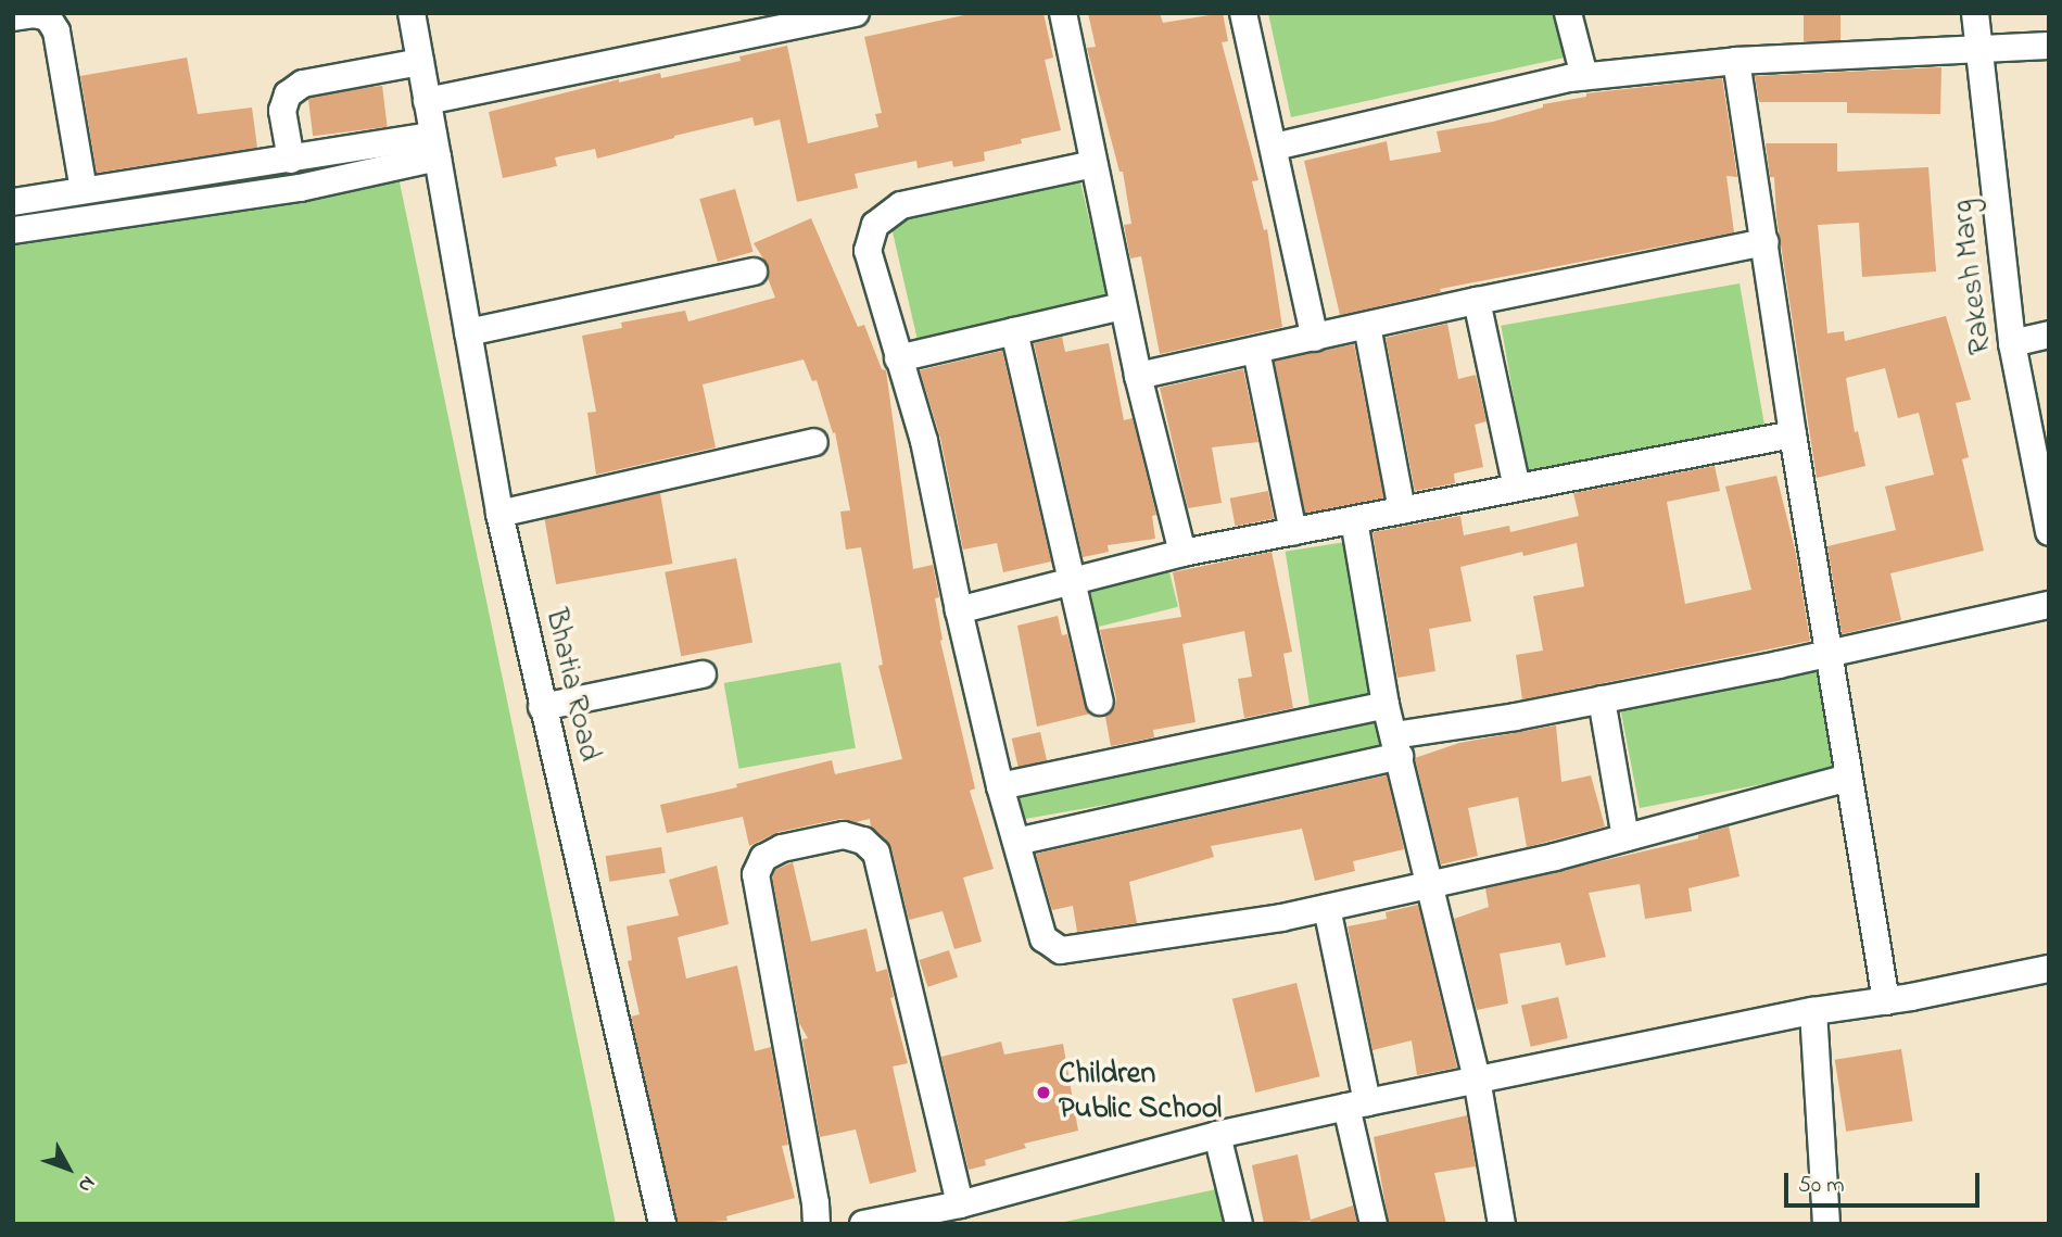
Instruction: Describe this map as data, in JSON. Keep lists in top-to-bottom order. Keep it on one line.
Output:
{"streets":{"street":["Rakesh Marg","Bhatia Road"]},"places":["Children Public School"],"scale_bar":"50 m","north":"bottom right"}
